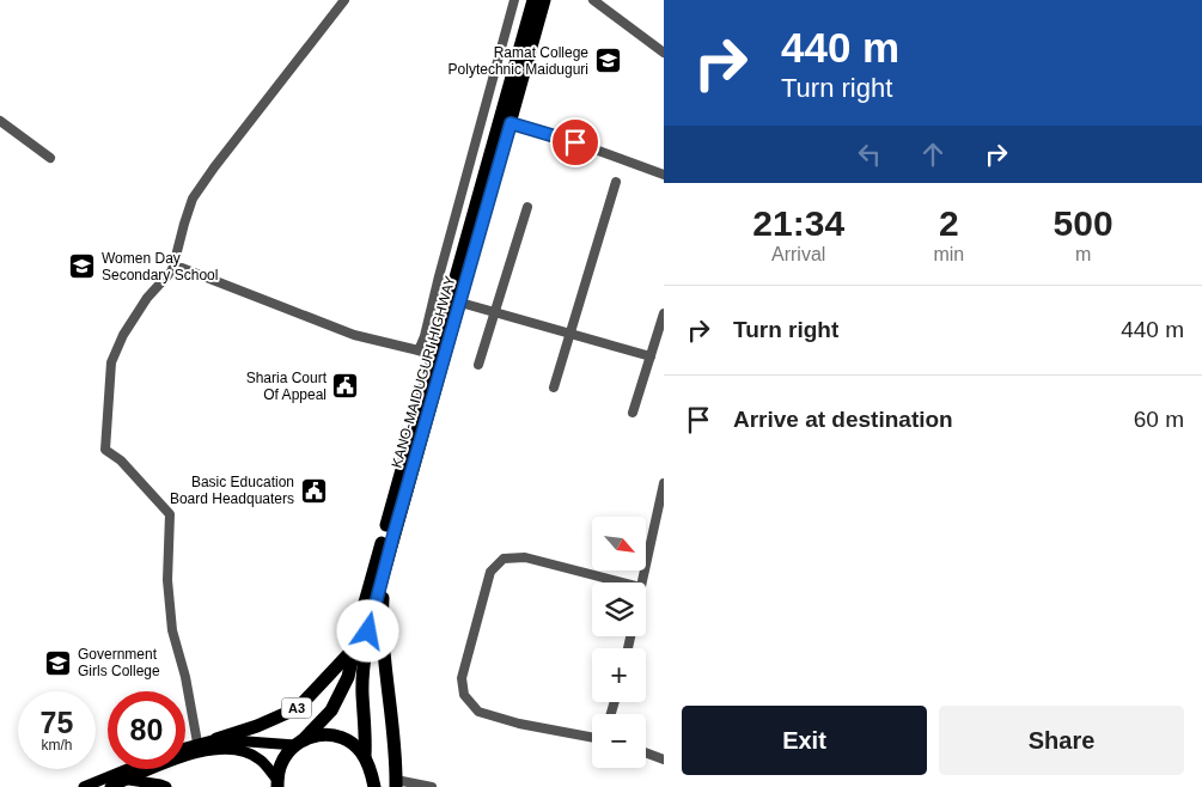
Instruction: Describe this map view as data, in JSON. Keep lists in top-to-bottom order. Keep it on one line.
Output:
{"streets":{"highway":["KANO-MAIDUGURI HIGHWAY","A3"]},"crossings":[["KANO-MAIDUGURI HIGHWAY","A3"]],"places":{"school or university":["Ramat College Polytechnic Maiduguri","Women Day Secondary School","Government Girls College"],"public building":["Sharia Court Of Appeal","Basic Education Board Headquaters"]},"north":"bottom right","page":{"turn":["440 m","Turn right"],"eta":["21:34","Arrival","2","min","500","m"],"list":[{"name":"Turn right","value":"440 m"},{"name":"Arrive at destination","value":"60 m"}],"map_buttons":["+","−"],"speed":"75 km/h","limit":"80","buttons":["Exit","Share"]}}
